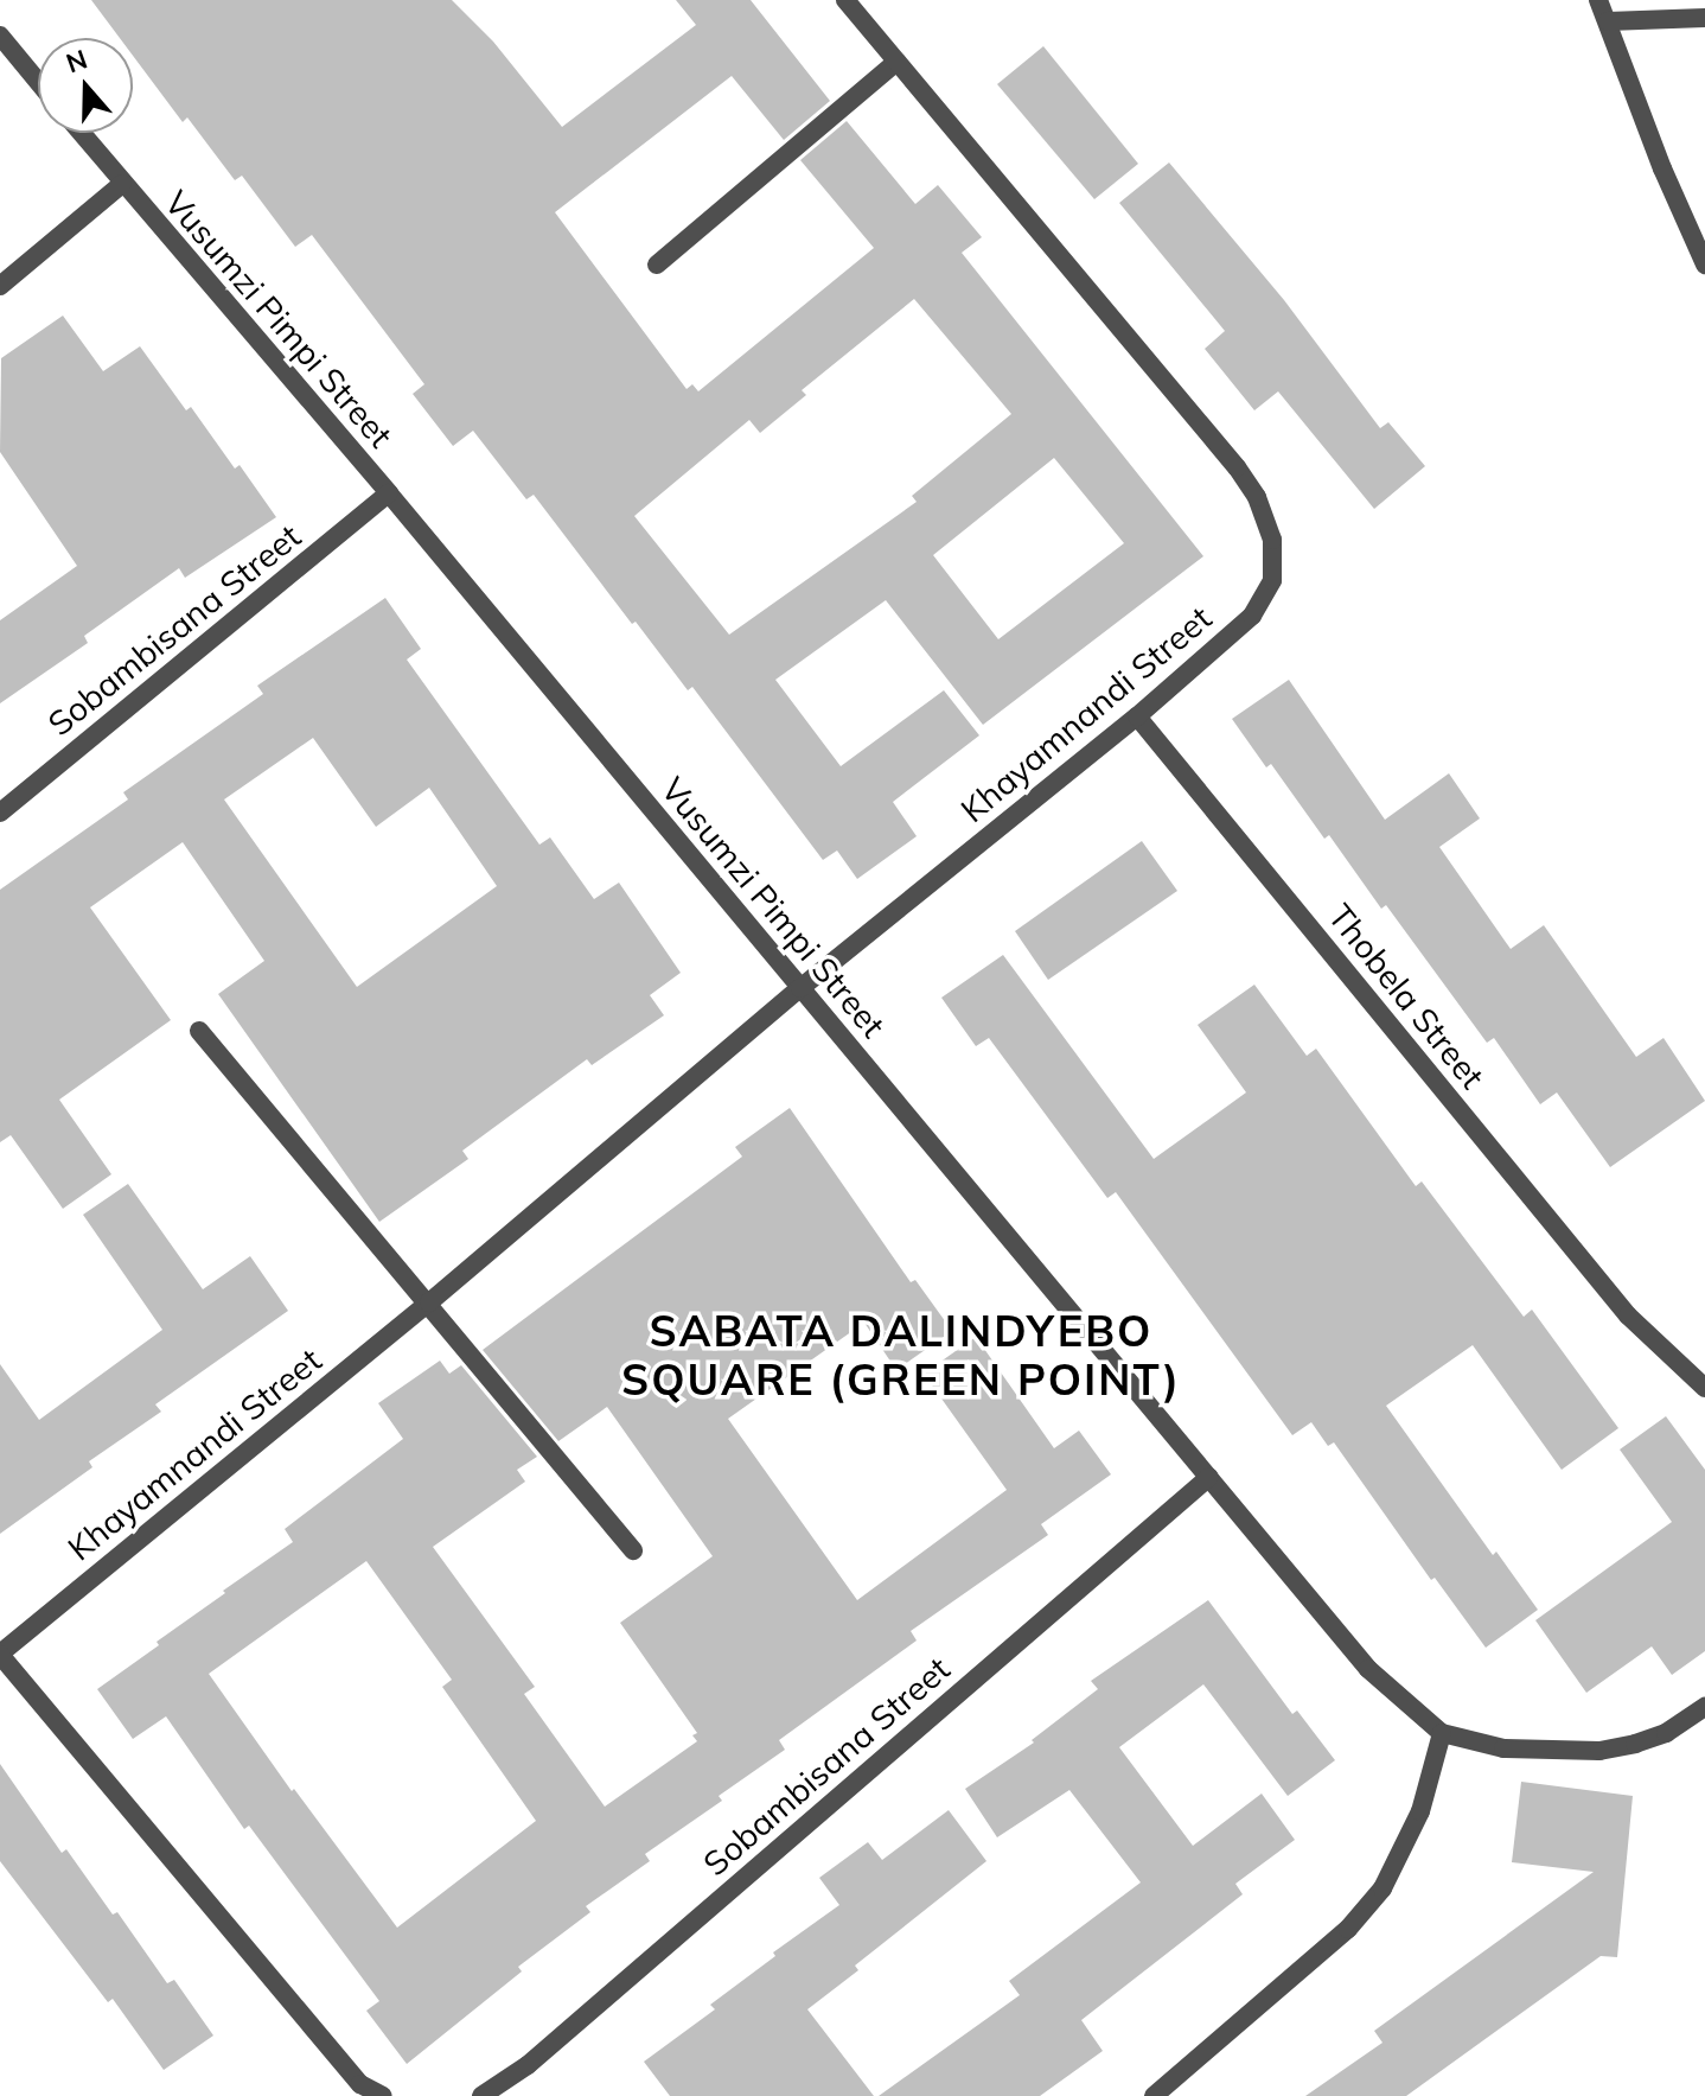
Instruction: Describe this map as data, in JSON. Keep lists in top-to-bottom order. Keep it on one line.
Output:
{"streets":{"street":["Vusumzi Pimpi Street","Sobambisana Street","Khayamnandi Street","Thobela Street"]},"crossings":[["Vusumzi Pimpi Street","Sobambisana Street"],["Vusumzi Pimpi Street","Khayamnandi Street"],["Khayamnandi Street","Thobela Street"]],"districts":["SABATA DALINDYEBO SQUARE (GREEN POINT)"],"north":"top"}
